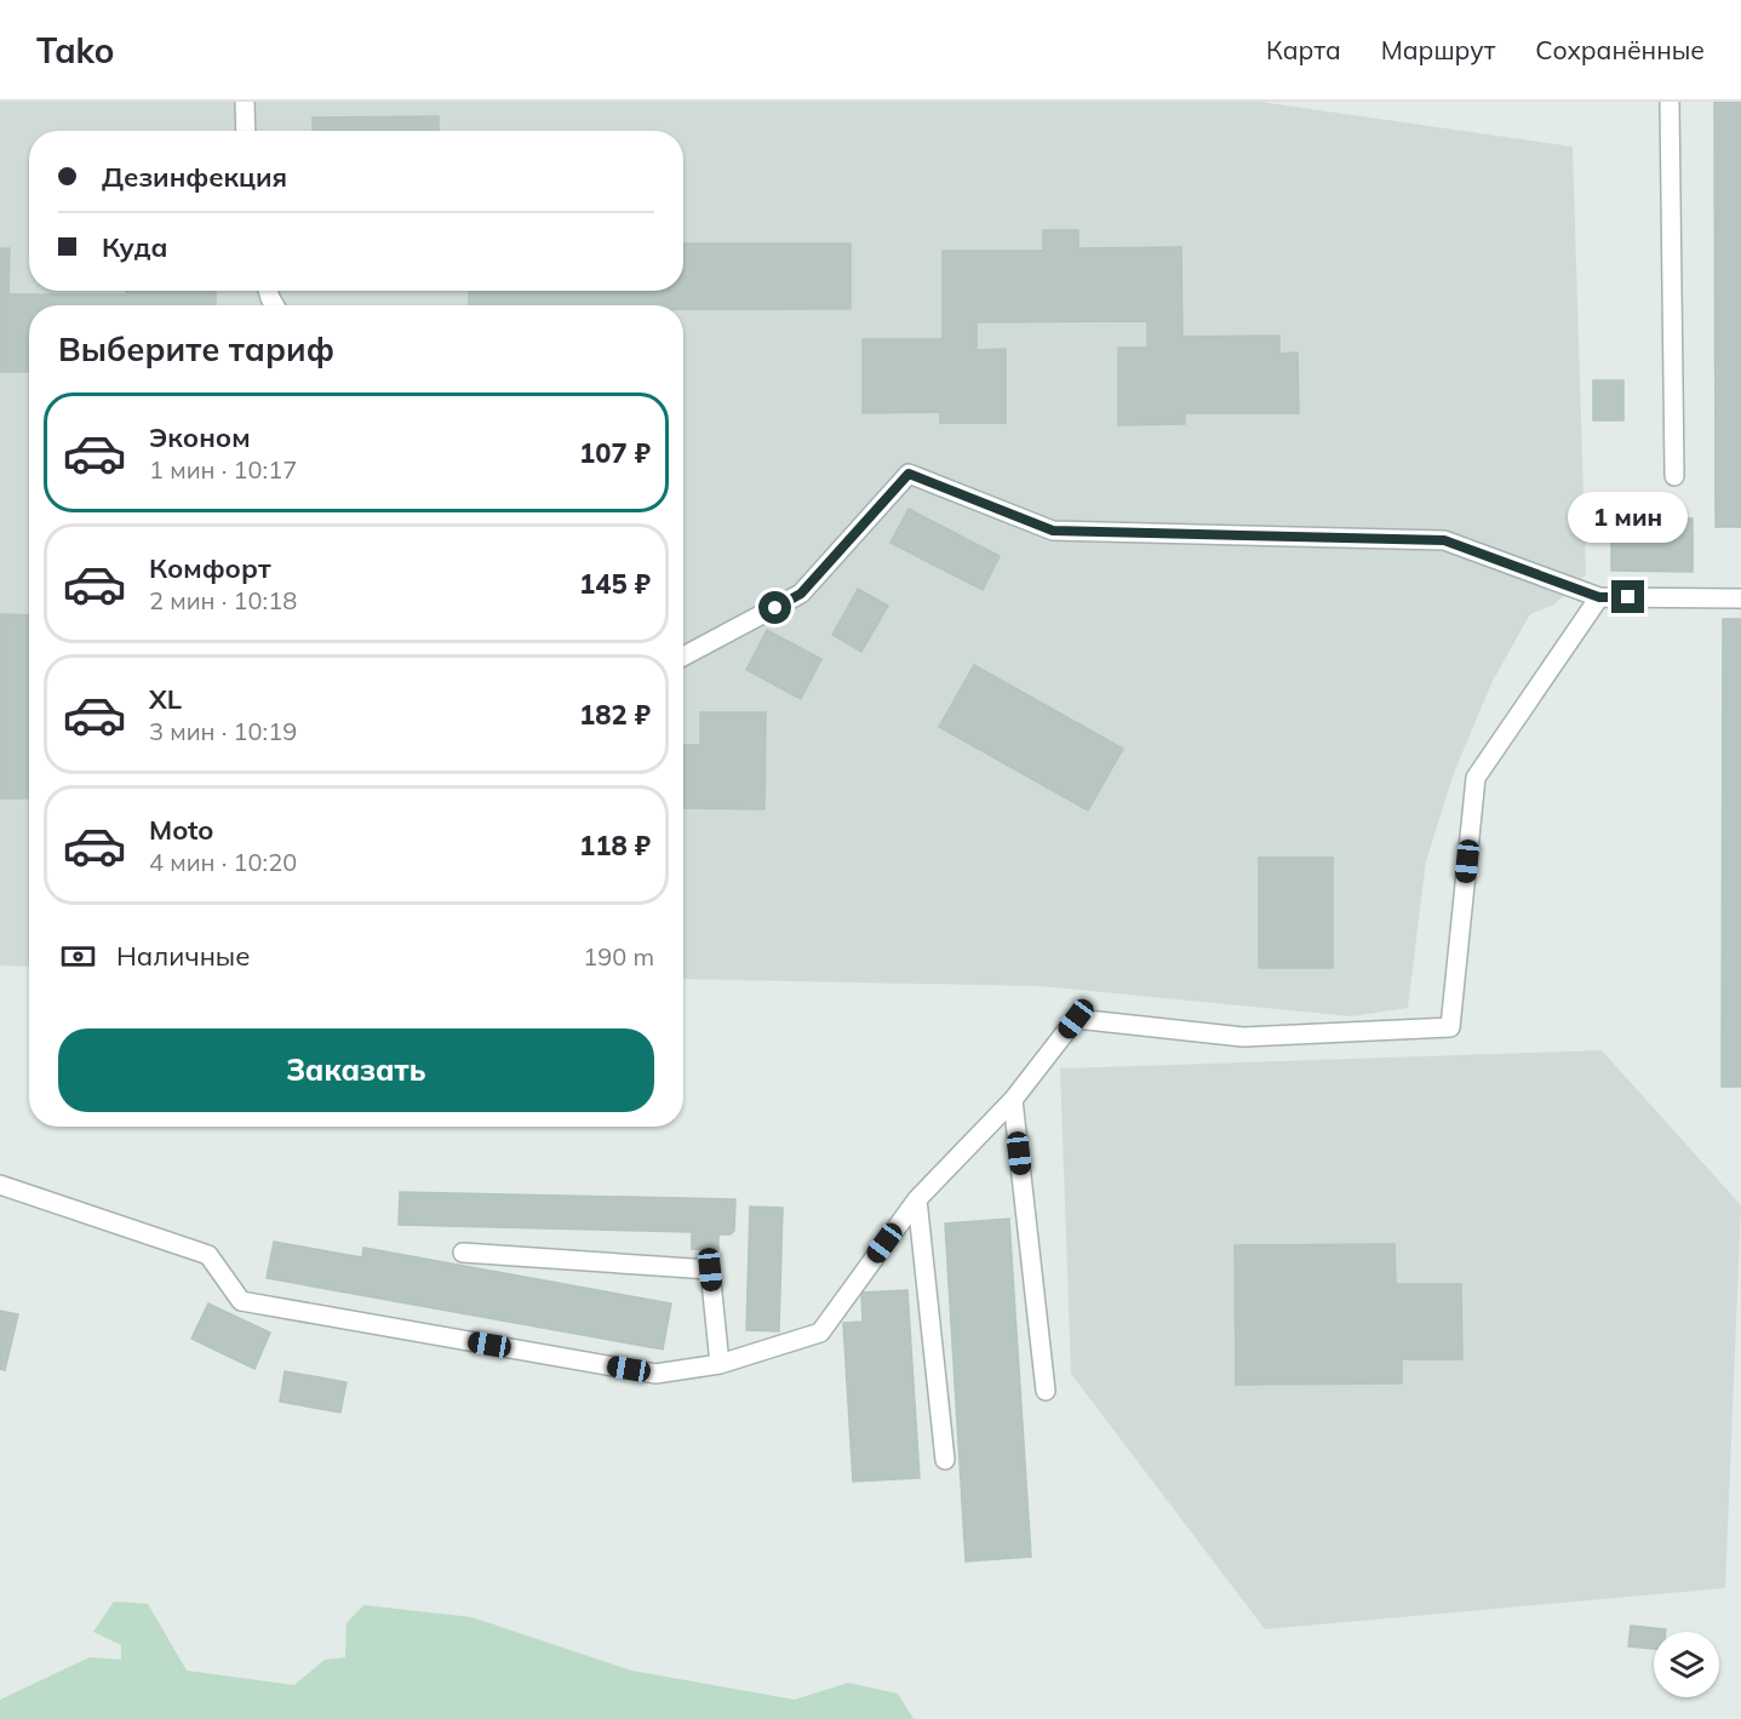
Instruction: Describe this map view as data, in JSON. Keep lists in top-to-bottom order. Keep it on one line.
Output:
{"page":{"header":"Tako","nav":["Карта","Маршрут","Сохранённые"],"banner":["Дезинфекция","Куда"],"heading":"Выберите тариф","list":[{"name":"Эконом","note":"1 мин · 10:17","value":"107 ₽"},{"name":"Комфорт","note":"2 мин · 10:18","value":"145 ₽"},{"name":"XL","note":"3 мин · 10:19","value":"182 ₽"},{"name":"Moto","note":"4 мин · 10:20","value":"118 ₽"}],"bubble":"1 мин","pay":["Наличные","190 m"],"buttons":"Заказать"}}
